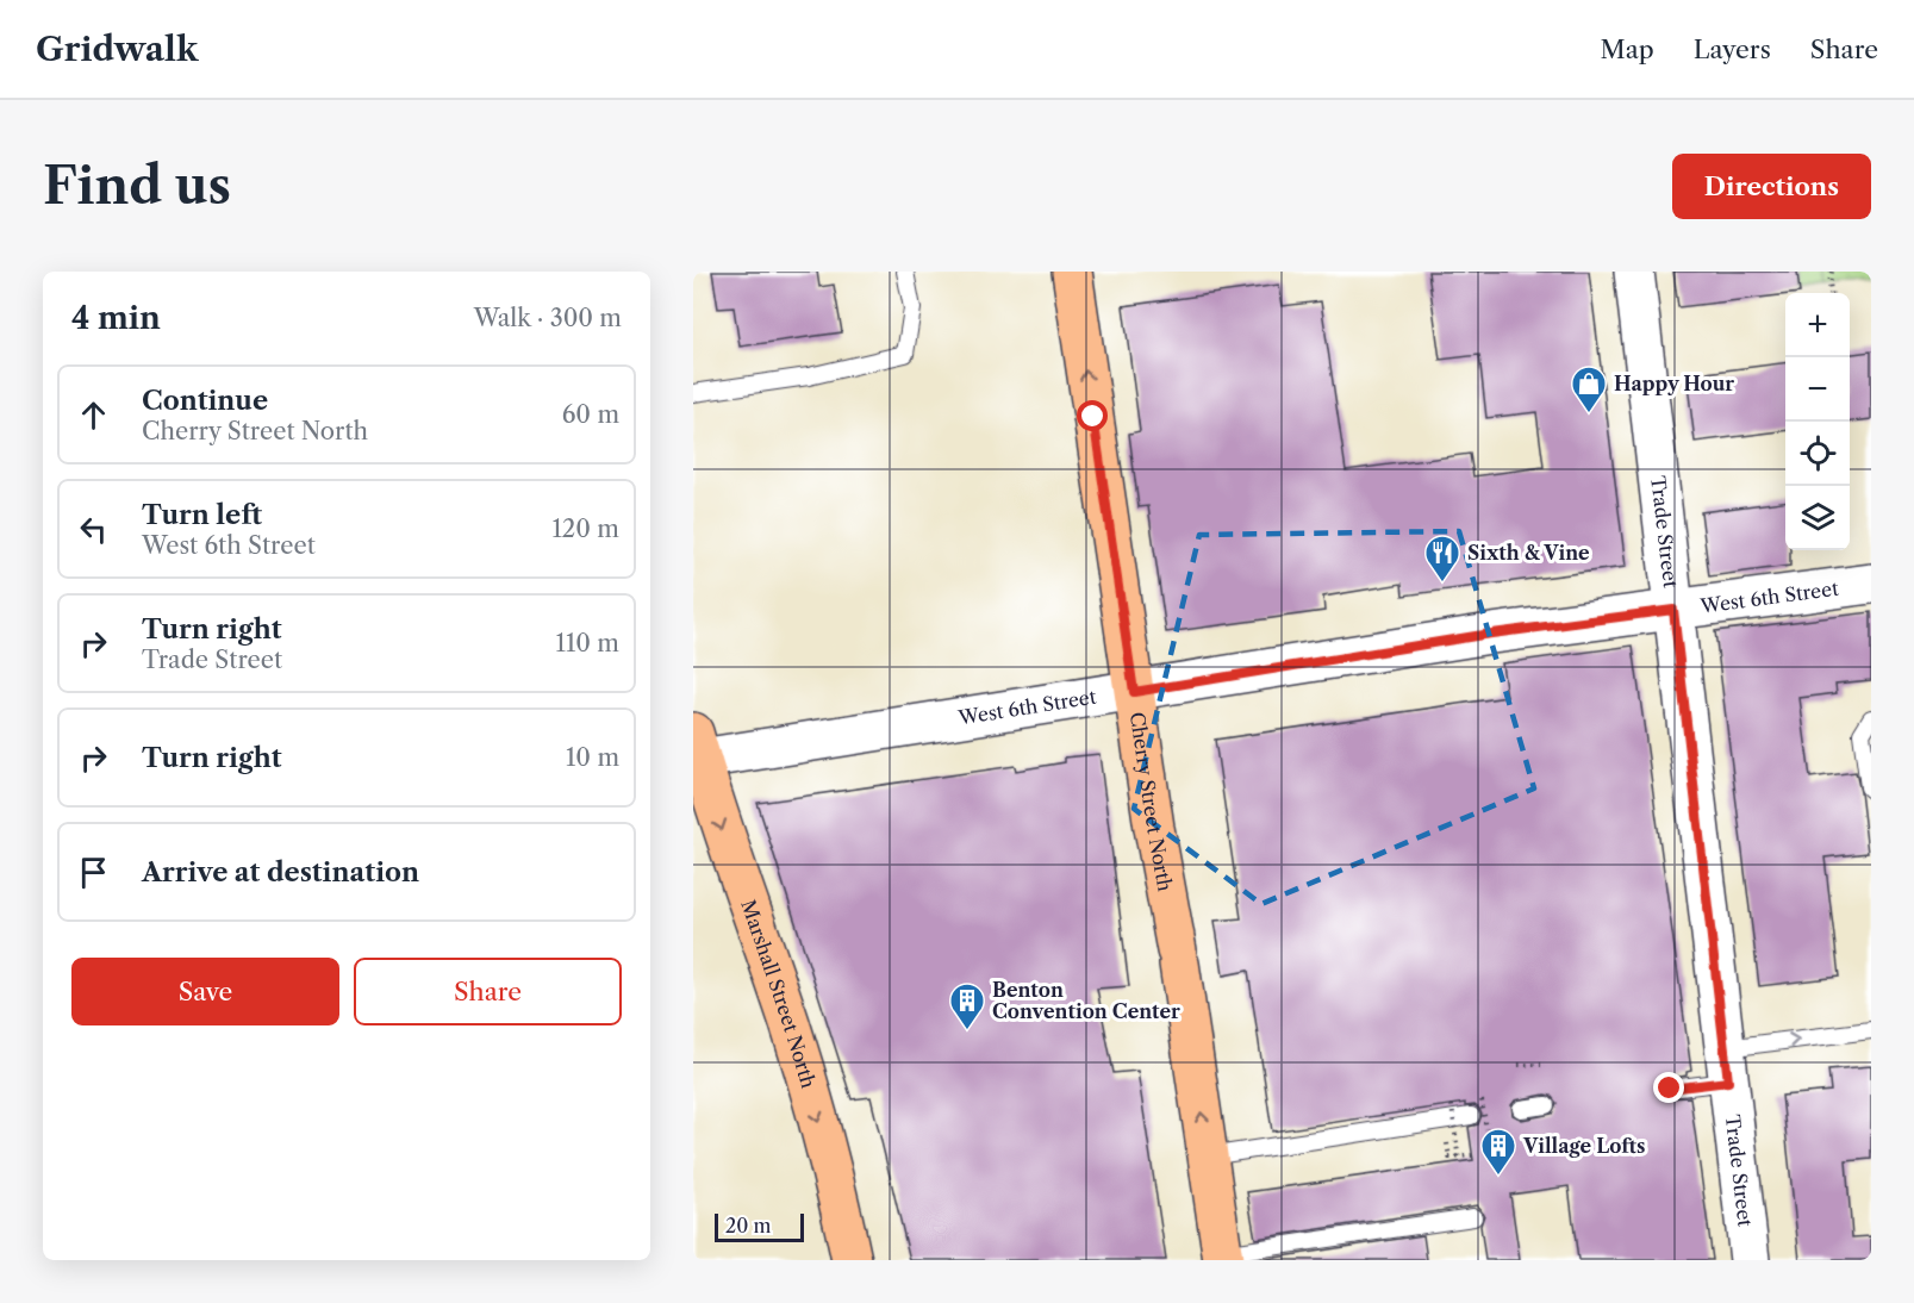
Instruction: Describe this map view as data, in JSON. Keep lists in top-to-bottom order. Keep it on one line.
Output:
{"streets":{"main road":["Cherry Street North","Marshall Street North"],"street":["Trade Street","West 6th Street"]},"crossings":[["Trade Street","West 6th Street"],["West 6th Street","Cherry Street North"],["West 6th Street","Marshall Street North"]],"one_way":["Cherry Street North","Marshall Street North"],"places":{"shop":["Happy Hour"],"restaurant":["Sixth & Vine"],"building":["Benton Convention Center","Village Lofts"]},"scale_bar":"20 m","page":{"header":"Gridwalk","nav":["Map","Layers","Share"],"buttons":["Directions",["Save","Share"]],"title":"Find us","heading":["4 min","Walk · 300 m"],"map_buttons":["+","−"],"list":[["Continue","Cherry Street North","60 m"],["Turn left","West 6th Street","120 m"],["Turn right","Trade Street","110 m"],["Turn right","10 m"],"Arrive at destination"],"scale":"20 m"}}
